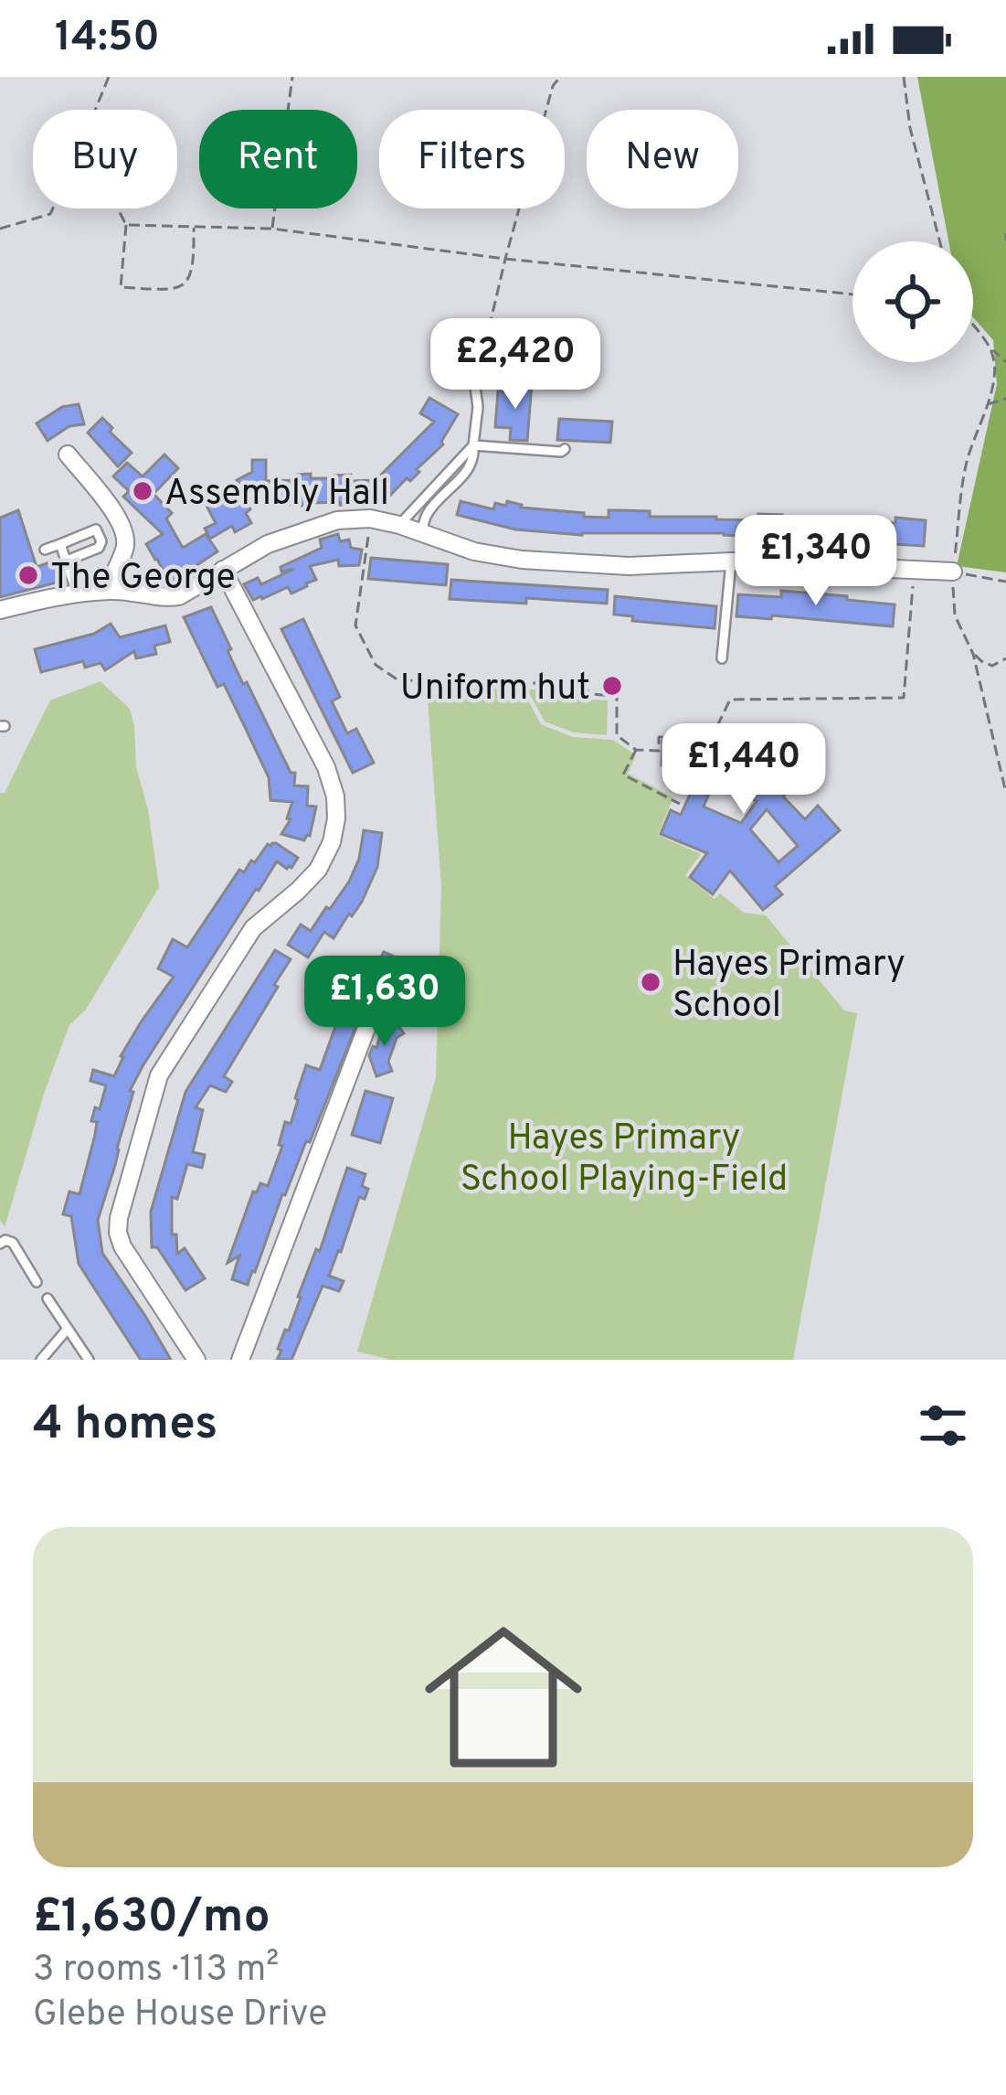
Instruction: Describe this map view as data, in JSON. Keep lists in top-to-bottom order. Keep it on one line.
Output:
{"parks":["Hayes Primary School Playing-Field"],"places":["Assembly Hall","The George","Uniform hut","Hayes Primary School"],"page":{"status":"14:50","chip":["Buy","Rent","Filters","New"],"price":["£2,420","£1,340","£1,440","£1,630"],"heading":"4 homes","list":[{"name":"£1,630/mo","note":"3 rooms · 113 m² · Glebe House Drive"}]}}
